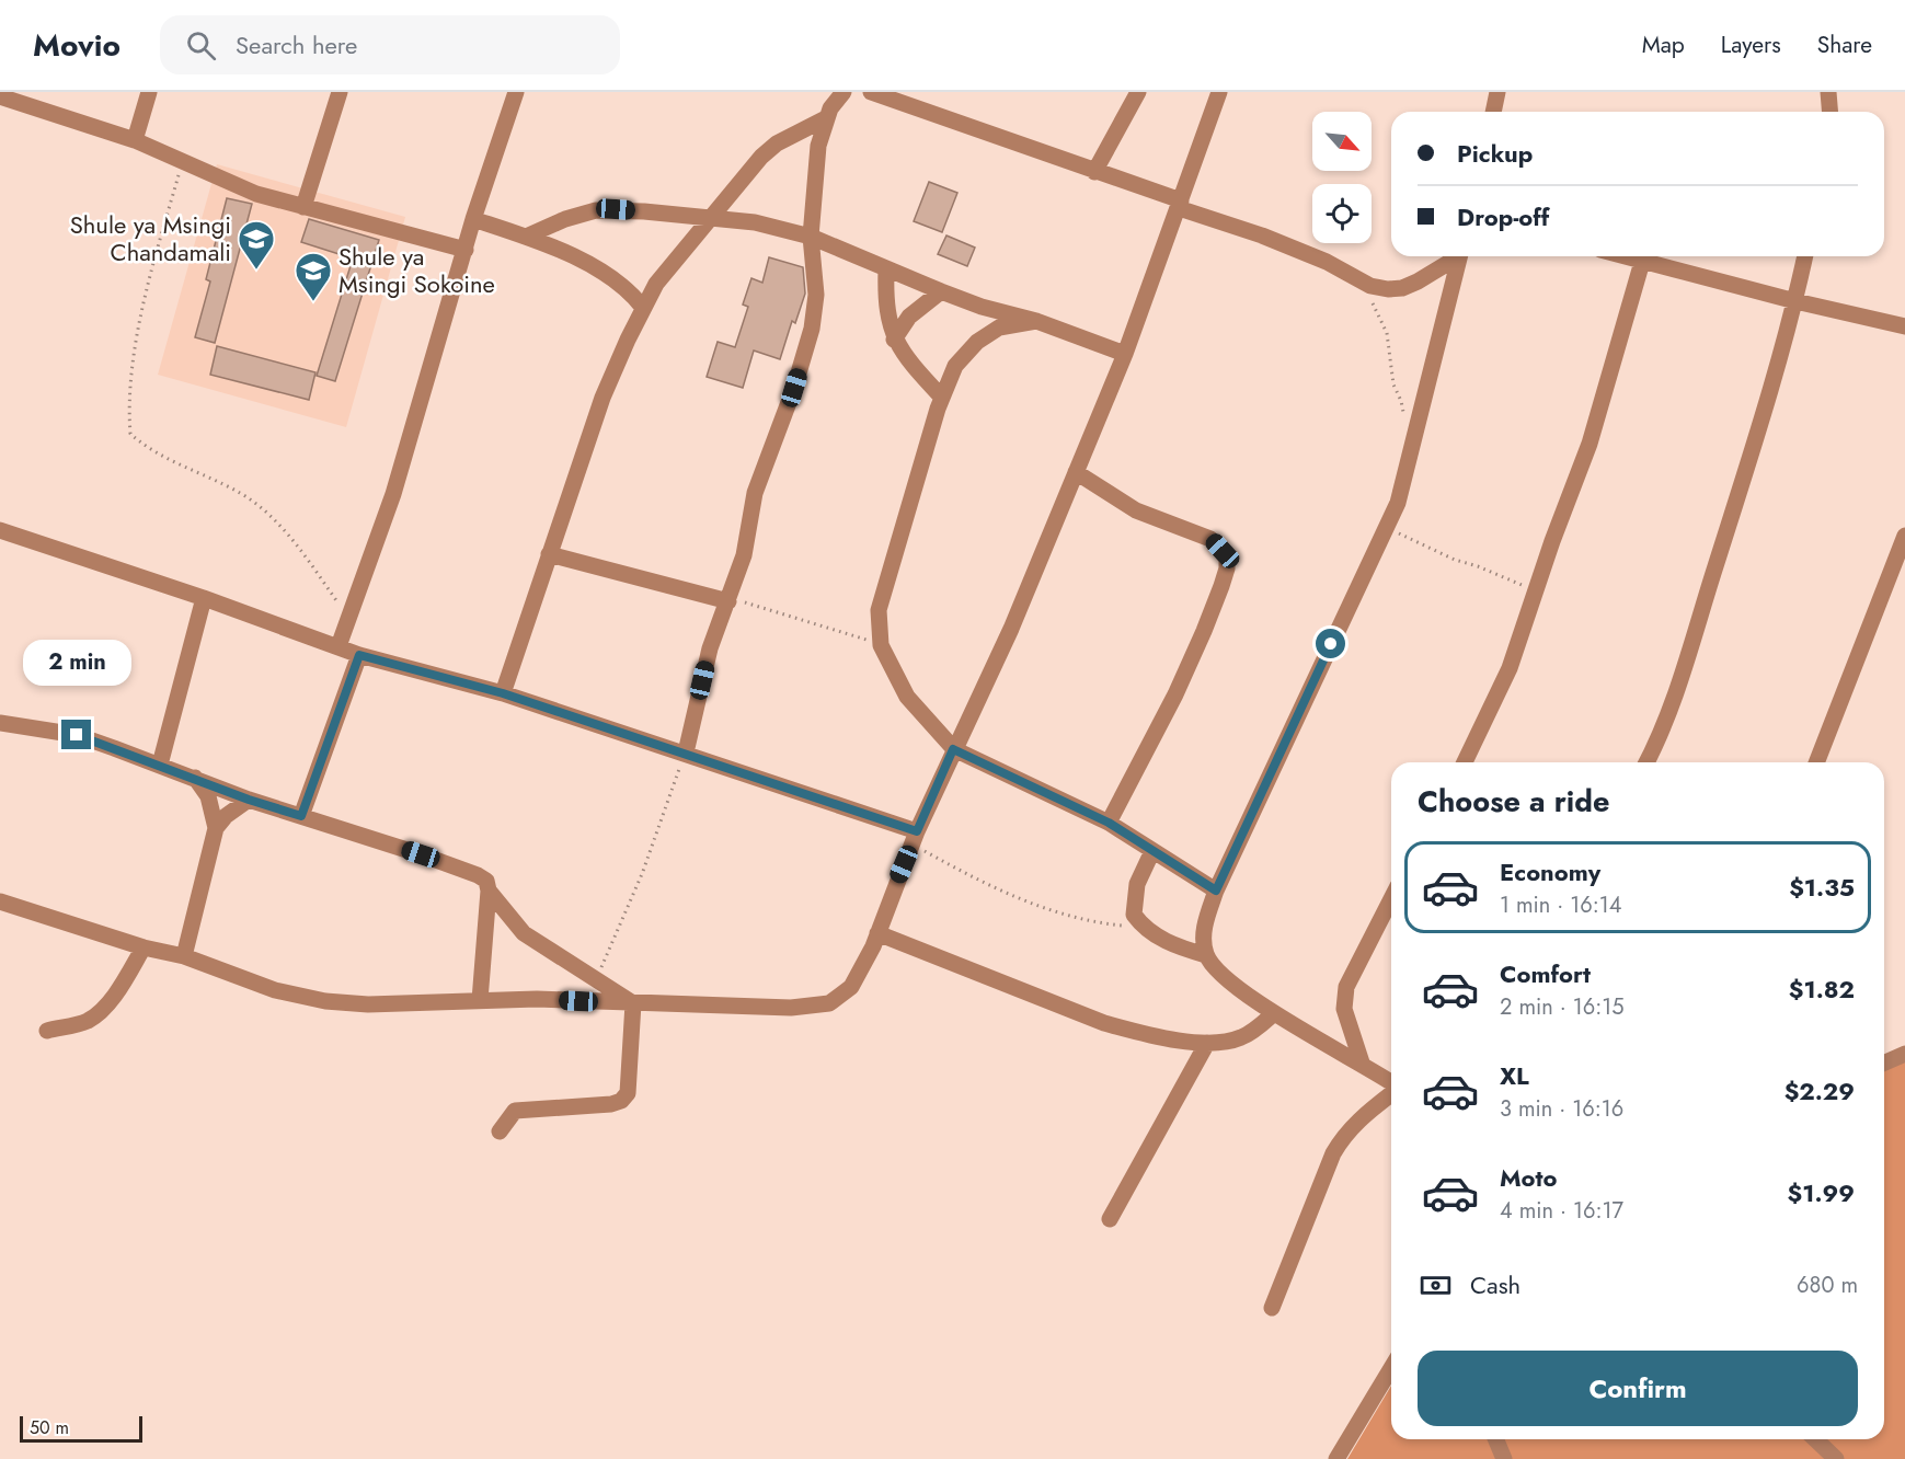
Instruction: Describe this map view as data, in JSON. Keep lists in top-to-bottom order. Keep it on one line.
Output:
{"places":{"school or university":["Shule ya Msingi Chandamali","Shule ya Msingi Sokoine"]},"scale_bar":"50 m","north":"bottom right","page":{"header":"Movio","search":"Search here","nav":["Map","Layers","Share"],"banner":["Pickup","Drop-off"],"bubble":"2 min","heading":"Choose a ride","list":[{"name":"Economy","note":"1 min · 16:14","value":"$1.35"},{"name":"Comfort","note":"2 min · 16:15","value":"$1.82"},{"name":"XL","note":"3 min · 16:16","value":"$2.29"},{"name":"Moto","note":"4 min · 16:17","value":"$1.99"}],"pay":["Cash","680 m"],"buttons":"Confirm","scale":"50 m"}}
